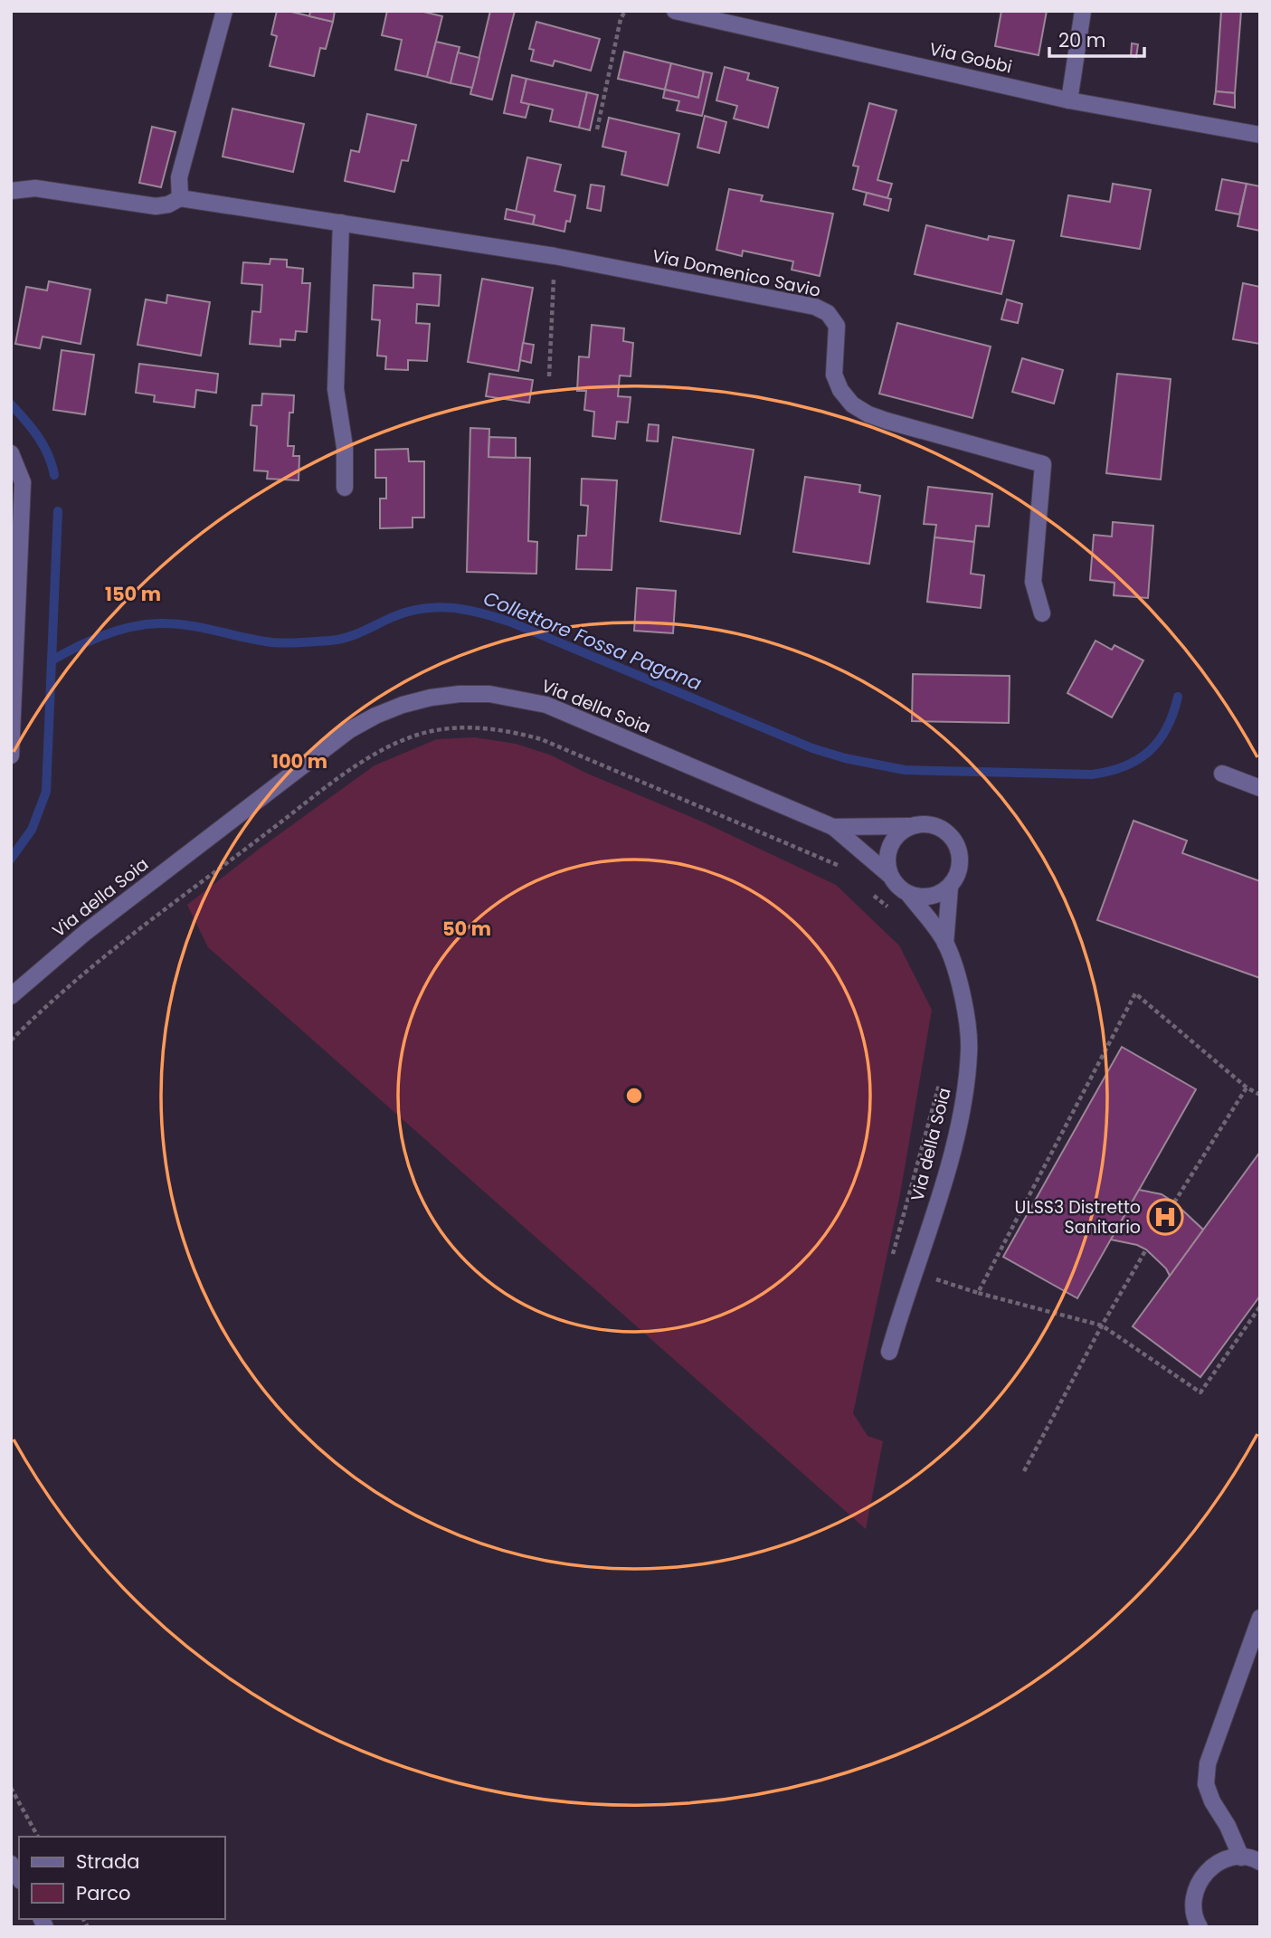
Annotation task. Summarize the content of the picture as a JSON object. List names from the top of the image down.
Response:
{
  "streets": {
    "street": ["Via Gobbi", "Via Domenico Savio", "Via della Soia"]
  },
  "water": ["Collettore Fossa Pagana"],
  "places": {
    "hospital": ["ULSS3 Distretto Sanitario"]
  },
  "legend": ["Strada", "Parco"],
  "scale_bar": "20 m",
  "rings": ["150 m", "100 m", "50 m"]
}
